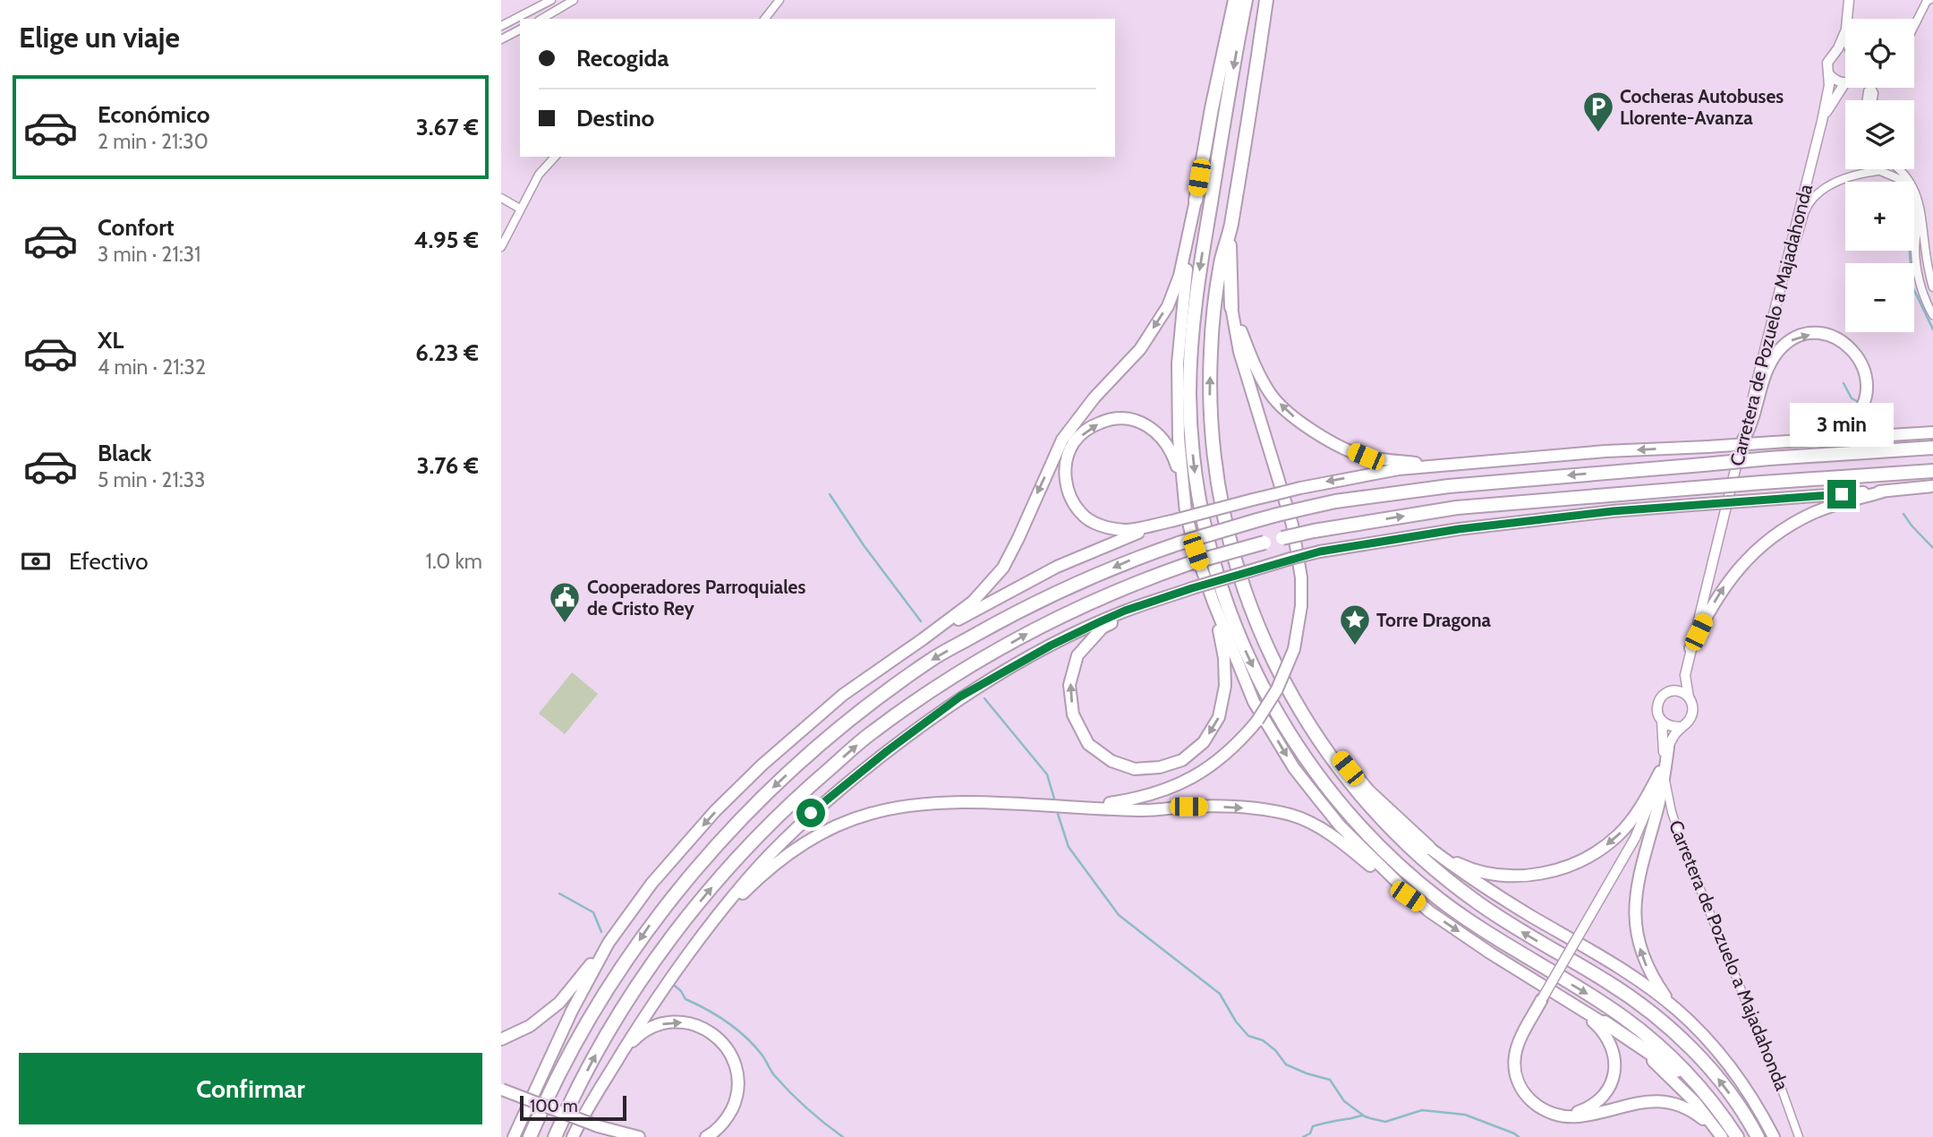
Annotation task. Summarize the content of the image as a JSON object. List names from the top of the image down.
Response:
{
  "streets": {
    "street": ["Carretera de Pozuelo a Majadahonda"]
  },
  "places": {
    "parking": ["Cocheras Autobuses Llorente-Avanza"],
    "public building": ["Cooperadores Parroquiales de Cristo Rey"],
    "place": ["Torre Dragona"]
  },
  "scale_bar": "100 m",
  "page": {
    "heading": "Elige un viaje",
    "map_buttons": ["+", "−"],
    "banner": ["Recogida", "Destino"],
    "list": [
      {
        "name": "Económico",
        "note": "2 min · 21:30",
        "value": "3.67 €"
      },
      {
        "name": "Confort",
        "note": "3 min · 21:31",
        "value": "4.95 €"
      },
      {
        "name": "XL",
        "note": "4 min · 21:32",
        "value": "6.23 €"
      },
      {
        "name": "Black",
        "note": "5 min · 21:33",
        "value": "3.76 €"
      }
    ],
    "bubble": "3 min",
    "pay": ["Efectivo", "1.0 km"],
    "buttons": "Confirmar",
    "scale": "100 m"
  }
}
